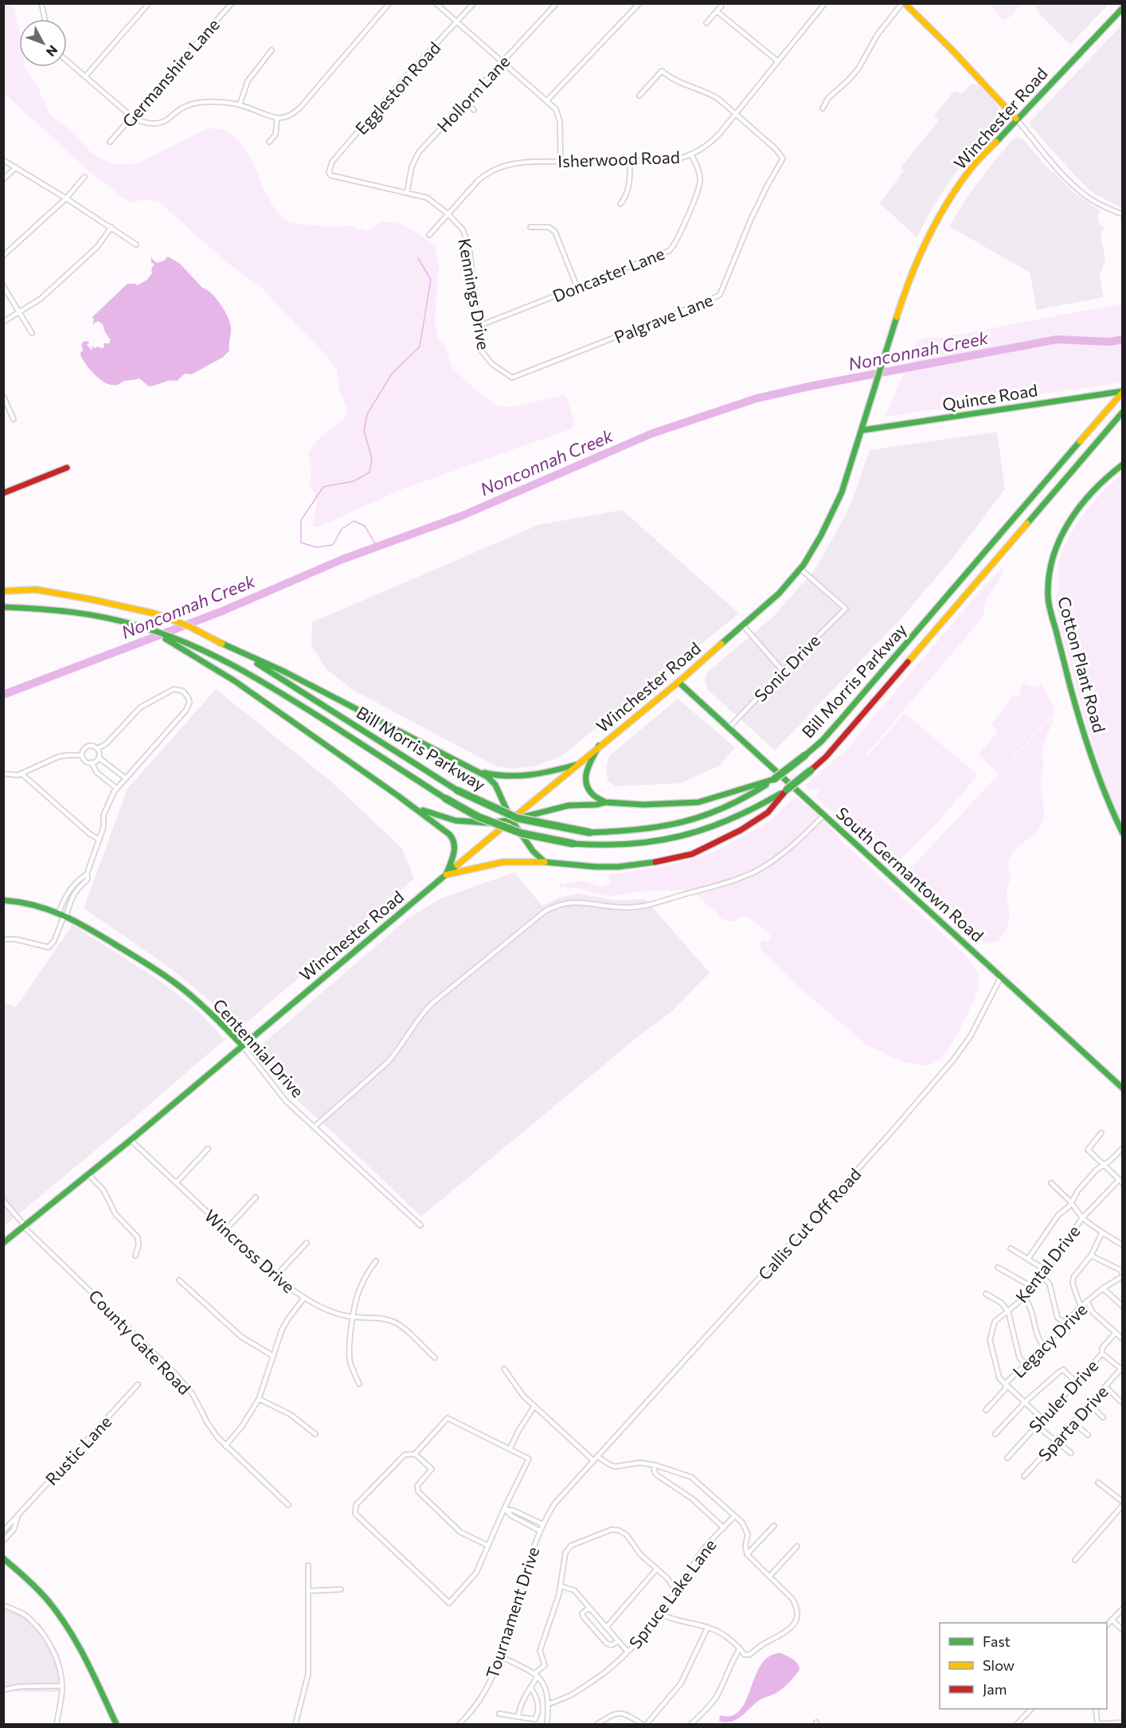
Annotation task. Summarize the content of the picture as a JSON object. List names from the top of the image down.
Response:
{
  "streets": {
    "main road": [
      "Winchester Road",
      "Quince Road",
      "Cotton Plant Road",
      "Bill Morris Parkway",
      "South Germantown Road",
      "Centennial Drive"
    ],
    "street": [
      "Germanshire Lane",
      "Eggleston Road",
      "Hollorn Lane",
      "Isherwood Road",
      "Doncaster Lane",
      "Kennings Drive",
      "Palgrave Lane",
      "Sonic Drive",
      "Callis Cut Off Road",
      "Wincross Drive",
      "Kental Drive",
      "Legacy Drive",
      "County Gate Road",
      "Shuler Drive",
      "Sparta Drive",
      "Rustic Lane",
      "Spruce Lake Lane",
      "Tournament Drive"
    ]
  },
  "crossings": [
    ["Eggleston Road", "Kennings Drive"],
    ["Hollorn Lane", "Kennings Drive"],
    ["Winchester Road", "Quince Road"],
    ["Winchester Road", "Sonic Drive"],
    ["Winchester Road", "South Germantown Road"],
    ["Winchester Road", "Centennial Drive"],
    ["Winchester Road", "Wincross Drive"],
    ["Winchester Road", "County Gate Road"],
    ["Isherwood Road", "Doncaster Lane"],
    ["Isherwood Road", "Kennings Drive"],
    ["Isherwood Road", "Palgrave Lane"],
    ["Doncaster Lane", "Kennings Drive"],
    ["Kennings Drive", "Palgrave Lane"],
    ["Quince Road", "Bill Morris Parkway"],
    ["Sonic Drive", "South Germantown Road"],
    ["South Germantown Road", "Callis Cut Off Road"],
    ["Callis Cut Off Road", "Tournament Drive"],
    ["Kental Drive", "Legacy Drive"],
    ["Kental Drive", "Shuler Drive"]
  ],
  "water": ["Nonconnah Creek"],
  "legend": ["Fast", "Slow", "Jam"],
  "north": "bottom right"
}
